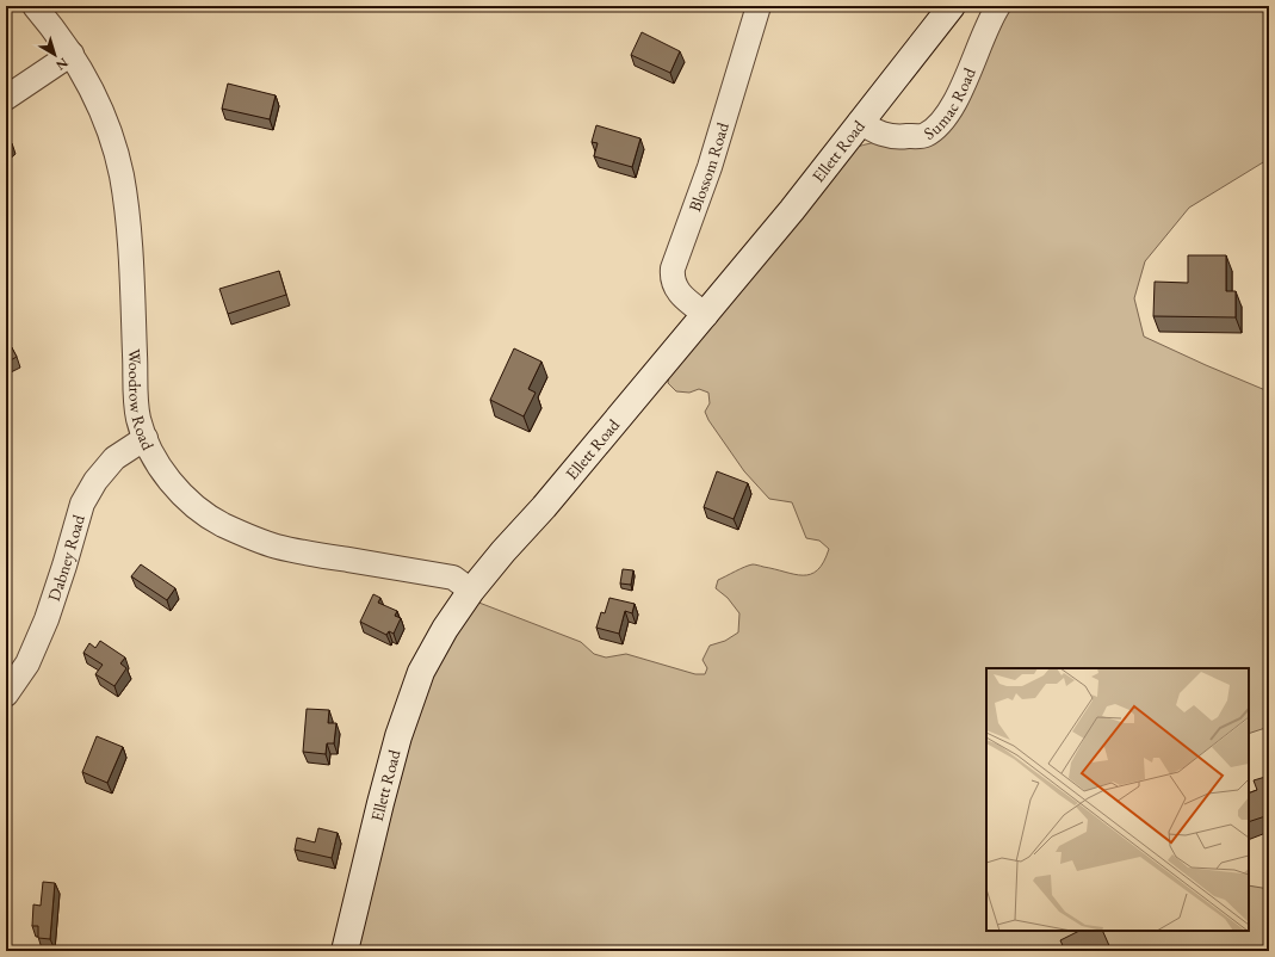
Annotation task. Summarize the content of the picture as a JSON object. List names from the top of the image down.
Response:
{
  "streets": {
    "street": [
      "Sumac Road",
      "Ellett Road",
      "Blossom Road",
      "Woodrow Road",
      "Dabney Road"
    ]
  },
  "crossings": [
    ["Sumac Road", "Ellett Road"],
    ["Ellett Road", "Blossom Road"],
    ["Ellett Road", "Woodrow Road"],
    ["Woodrow Road", "Dabney Road"]
  ],
  "north": "bottom right"
}
